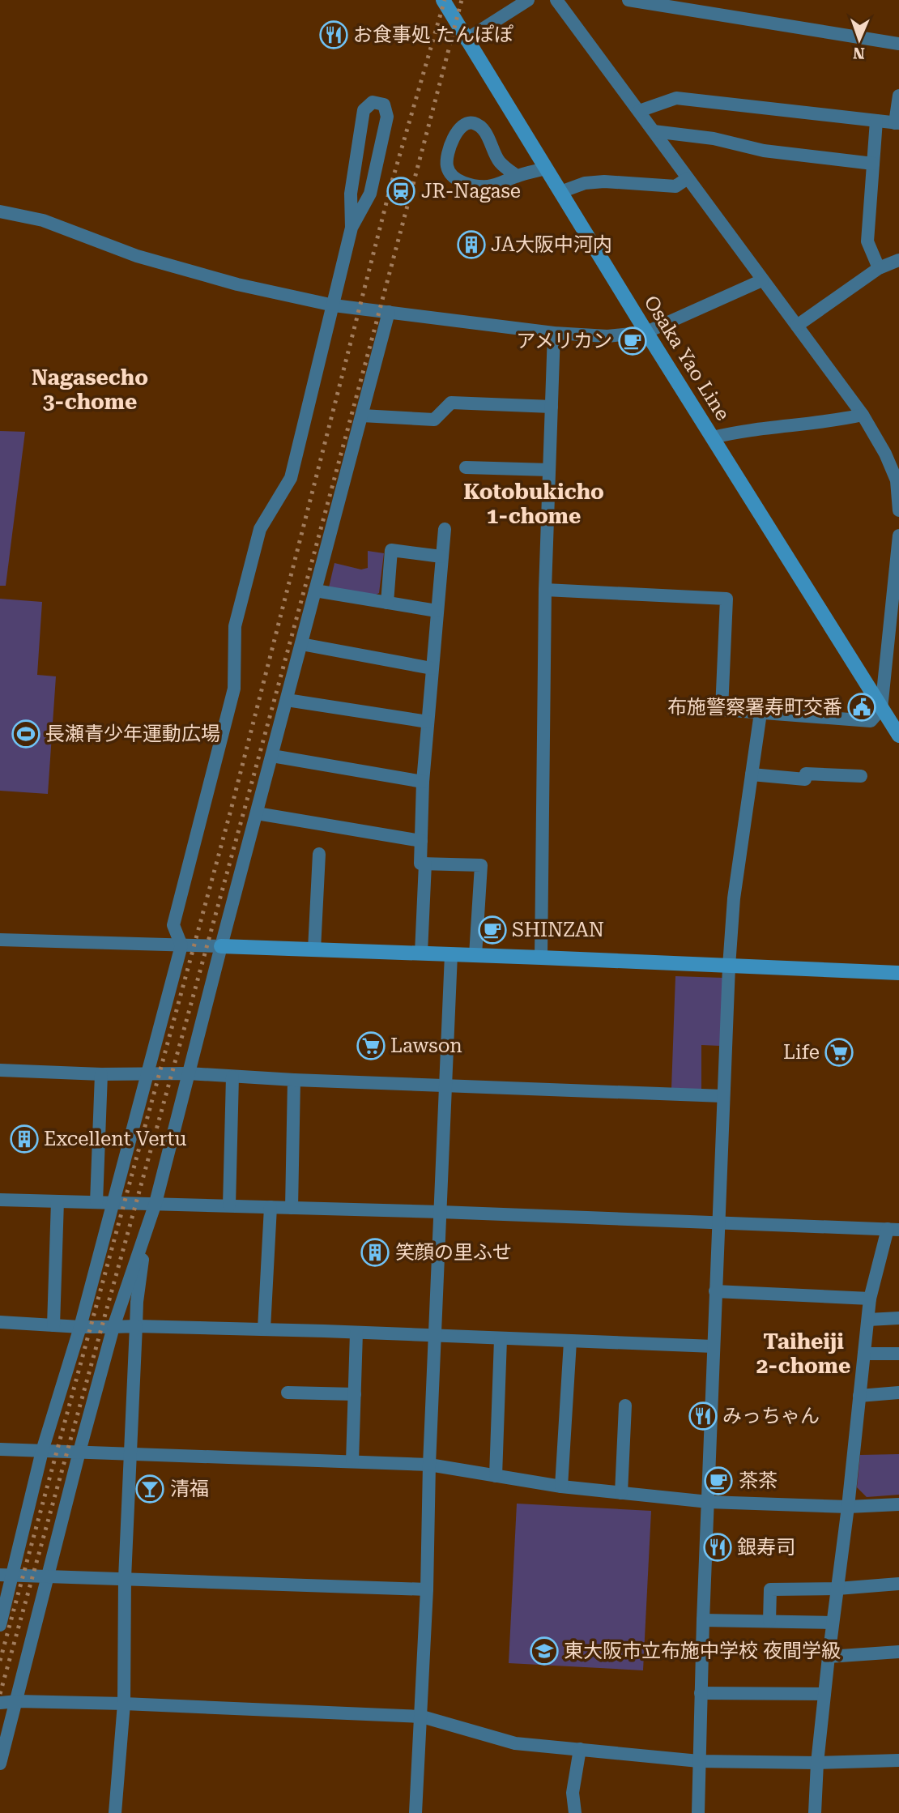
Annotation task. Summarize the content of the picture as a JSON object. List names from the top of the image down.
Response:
{
  "streets": {
    "main road": ["Osaka Yao Line"]
  },
  "districts": ["Nagasecho 3-chome", "Kotobukicho 1-chome", "Taiheiji 2-chome"],
  "places": {
    "restaurant": ["お食事処 たんぽぽ", "みっちゃん", "銀寿司"],
    "station": ["JR-Nagase"],
    "building": ["JA大阪中河内", "Excellent Vertu", "笑顔の里ふせ"],
    "cafe": ["アメリカン", "SHINZAN", "茶茶"],
    "public building": ["布施警察署寿町交番"],
    "sports": ["長瀬青少年運動広場"],
    "supermarket": ["Lawson", "Life"],
    "bar": ["清福"],
    "school or university": ["東大阪市立布施中学校 夜間学級"]
  },
  "north": "bottom"
}
